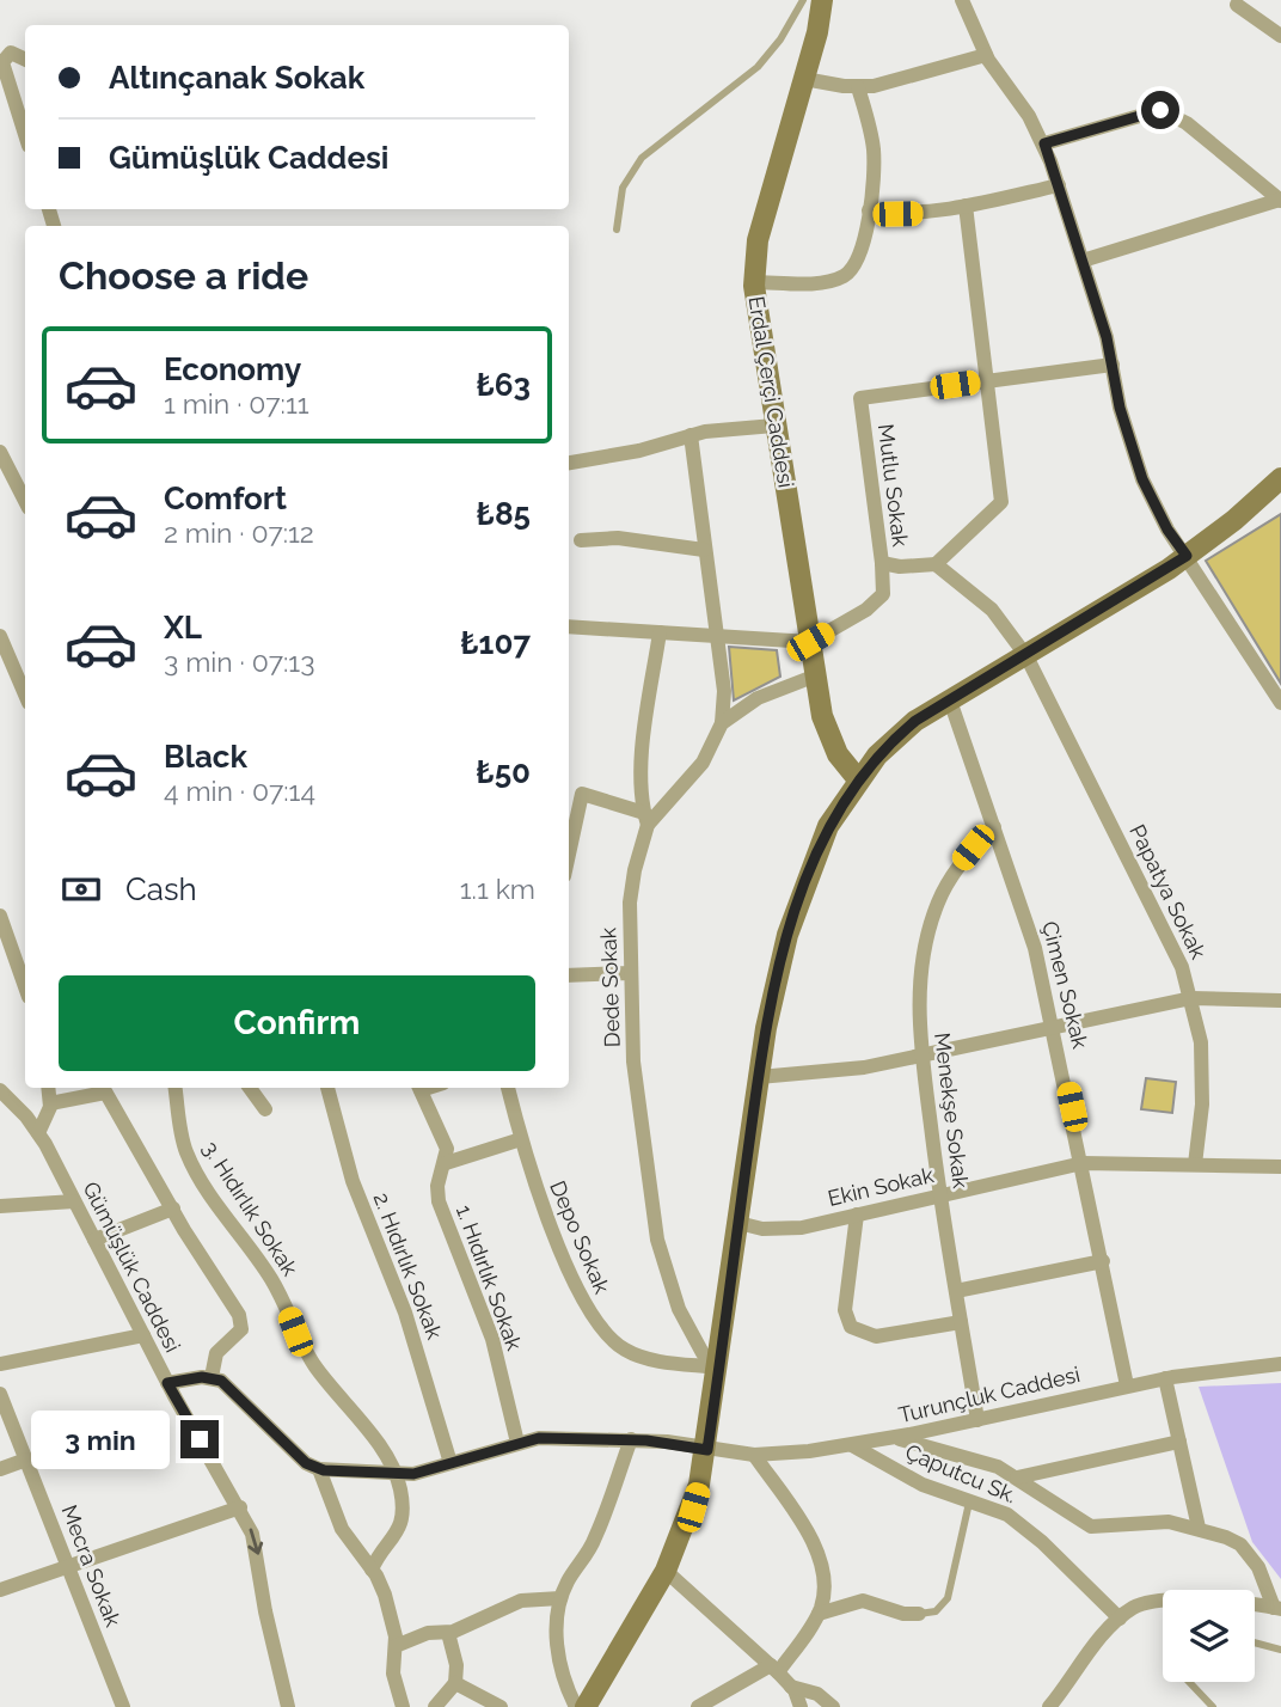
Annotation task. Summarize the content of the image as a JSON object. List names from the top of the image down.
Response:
{
  "streets": {
    "street": [
      "Erdal Çerçi Caddesi",
      "Mutlu Sokak",
      "Papatya Sokak",
      "Çimen Sokak",
      "Dede Sokak",
      "Menekşe Sokak",
      "Ekin Sokak",
      "3. Hıdırlık Sokak",
      "Depo Sokak",
      "2. Hıdırlık Sokak",
      "Gümüşlük Caddesi",
      "1. Hıdırlık Sokak",
      "Turunçluk Caddesi",
      "Çaputcu Sk.",
      "Mecra Sokak"
    ]
  },
  "crossings": [
    ["Erdal Çerçi Caddesi", "Mutlu Sokak"],
    ["Erdal Çerçi Caddesi", "Dede Sokak"],
    ["Papatya Sokak", "Ekin Sokak"],
    ["Çimen Sokak", "Menekşe Sokak"],
    ["Çimen Sokak", "Ekin Sokak"],
    ["Çimen Sokak", "Turunçluk Caddesi"],
    ["Dede Sokak", "Depo Sokak"],
    ["Menekşe Sokak", "Ekin Sokak"],
    ["Menekşe Sokak", "Turunçluk Caddesi"],
    ["3. Hıdırlık Sokak", "Turunçluk Caddesi"],
    ["2. Hıdırlık Sokak", "Turunçluk Caddesi"],
    ["1. Hıdırlık Sokak", "Turunçluk Caddesi"],
    ["Turunçluk Caddesi", "Çaputcu Sk."]
  ],
  "page": {
    "banner": ["Altınçanak Sokak", "Gümüşlük Caddesi"],
    "heading": "Choose a ride",
    "list": [
      {
        "name": "Economy",
        "note": "1 min · 07:11",
        "value": "₺63"
      },
      {
        "name": "Comfort",
        "note": "2 min · 07:12",
        "value": "₺85"
      },
      {
        "name": "XL",
        "note": "3 min · 07:13",
        "value": "₺107"
      },
      {
        "name": "Black",
        "note": "4 min · 07:14",
        "value": "₺50"
      }
    ],
    "pay": ["Cash", "1.1 km"],
    "buttons": "Confirm",
    "bubble": "3 min"
  }
}
